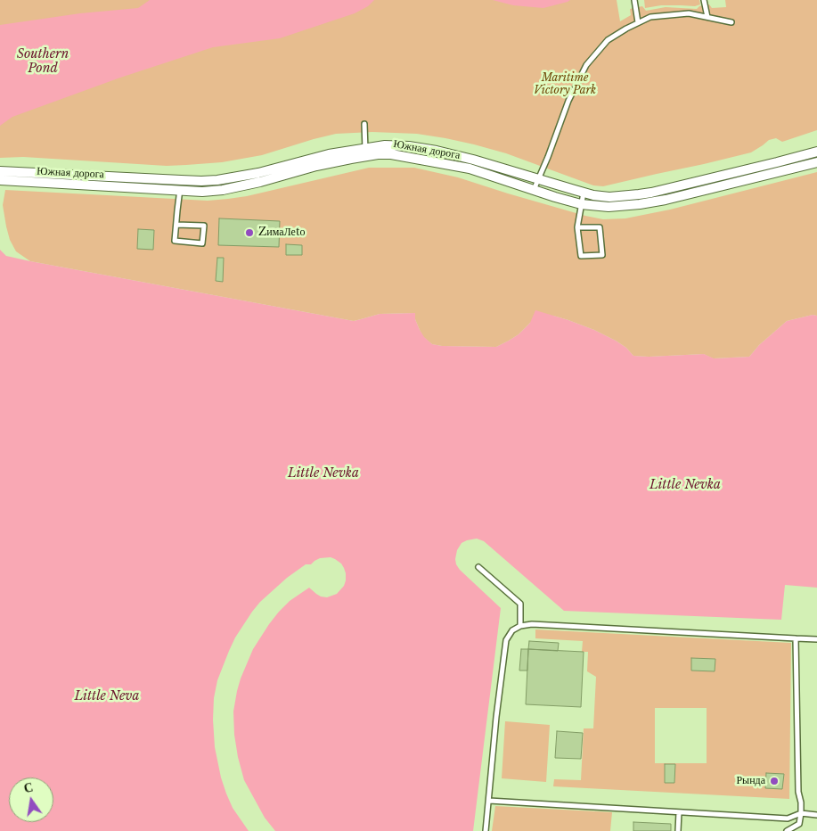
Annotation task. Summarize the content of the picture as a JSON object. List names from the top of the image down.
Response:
{
  "streets": {
    "street": ["Южная дорога"]
  },
  "water": ["Southern Pond", "Little Nevka", "Little Neva"],
  "parks": ["Maritime Victory Park"],
  "places": ["ZимаЛеtо", "Рында"],
  "north": "top"
}
